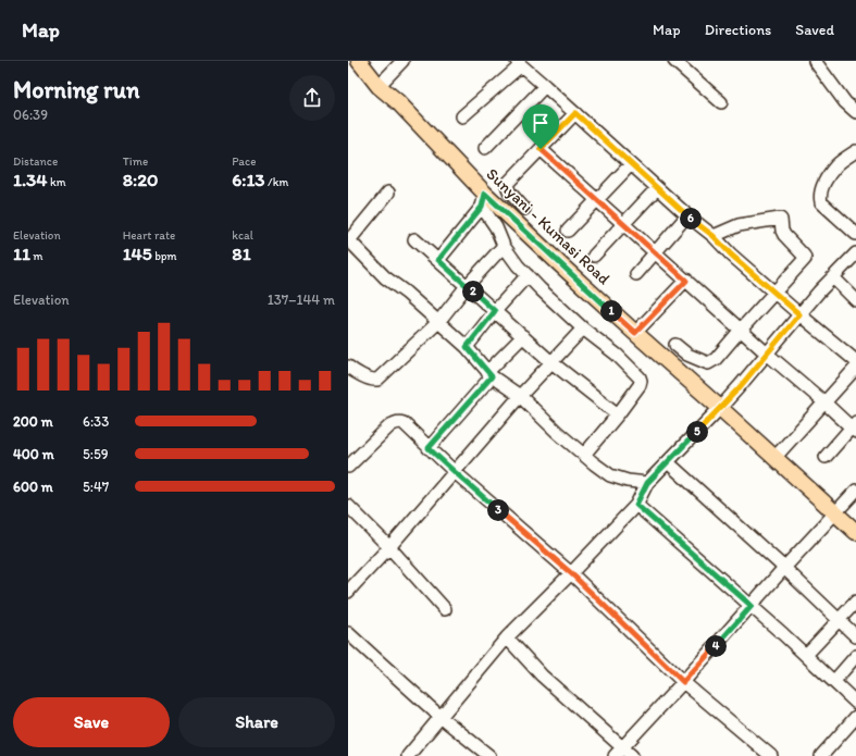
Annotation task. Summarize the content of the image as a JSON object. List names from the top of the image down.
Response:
{
  "streets": {
    "main road": ["Sunyani - Kumasi Road"]
  },
  "page": {
    "header": "Map",
    "nav": ["Map", "Directions", "Saved"],
    "heading": ["Morning run", "06:39"],
    "stats": [
      ["Distance", "1.34 km"],
      ["Time", "8:20"],
      ["Pace", "6:13 /km"],
      ["Elevation", "11 m"],
      ["Heart rate", "145 bpm"],
      ["kcal", "81"]
    ],
    "pins": [
      "6",
      "2",
      "1",
      "5",
      "3",
      "4"
    ],
    "chart": ["Elevation", "137–144 m"],
    "list": [
      {
        "name": "200 m",
        "note": "6:33"
      },
      {
        "name": "400 m",
        "note": "5:59"
      },
      {
        "name": "600 m",
        "note": "5:47"
      }
    ],
    "buttons": ["Save", "Share"]
  }
}
